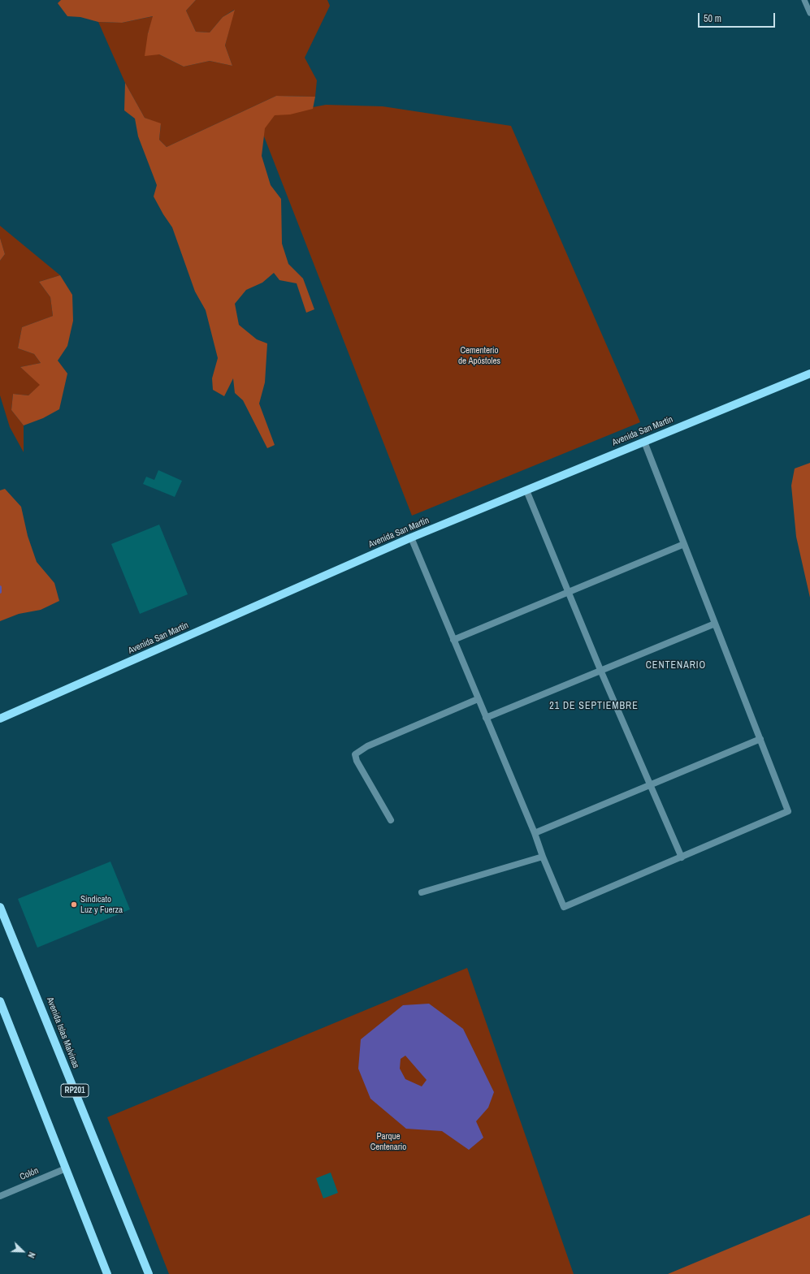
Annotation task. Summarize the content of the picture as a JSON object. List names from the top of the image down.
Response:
{
  "streets": {
    "main road": ["Avenida San Martín", "Avenida Islas Malvinas", "RP201"],
    "street": ["Colón"]
  },
  "districts": ["CENTENARIO", "21 DE SEPTIEMBRE"],
  "parks": ["Cementerio de Apóstoles", "Parque Centenario"],
  "places": ["Sindicato Luz y Fuerza"],
  "scale_bar": "50 m",
  "north": "bottom right"
}
